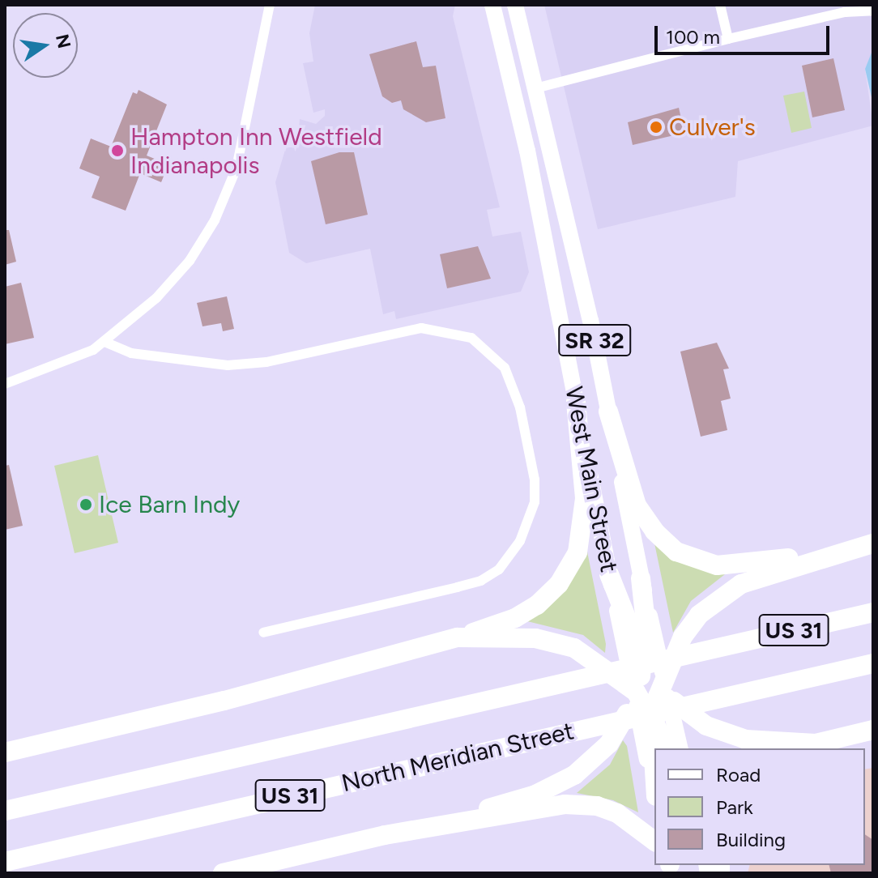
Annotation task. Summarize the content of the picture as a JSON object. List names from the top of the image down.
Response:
{
  "streets": {
    "highway": ["US 31", "North Meridian Street"],
    "main road": ["SR 32", "West Main Street"]
  },
  "places": ["Culver's", "Hampton Inn Westfield Indianapolis", "Ice Barn Indy"],
  "legend": ["Road", "Park", "Building"],
  "scale_bar": "100 m",
  "north": "right"
}
